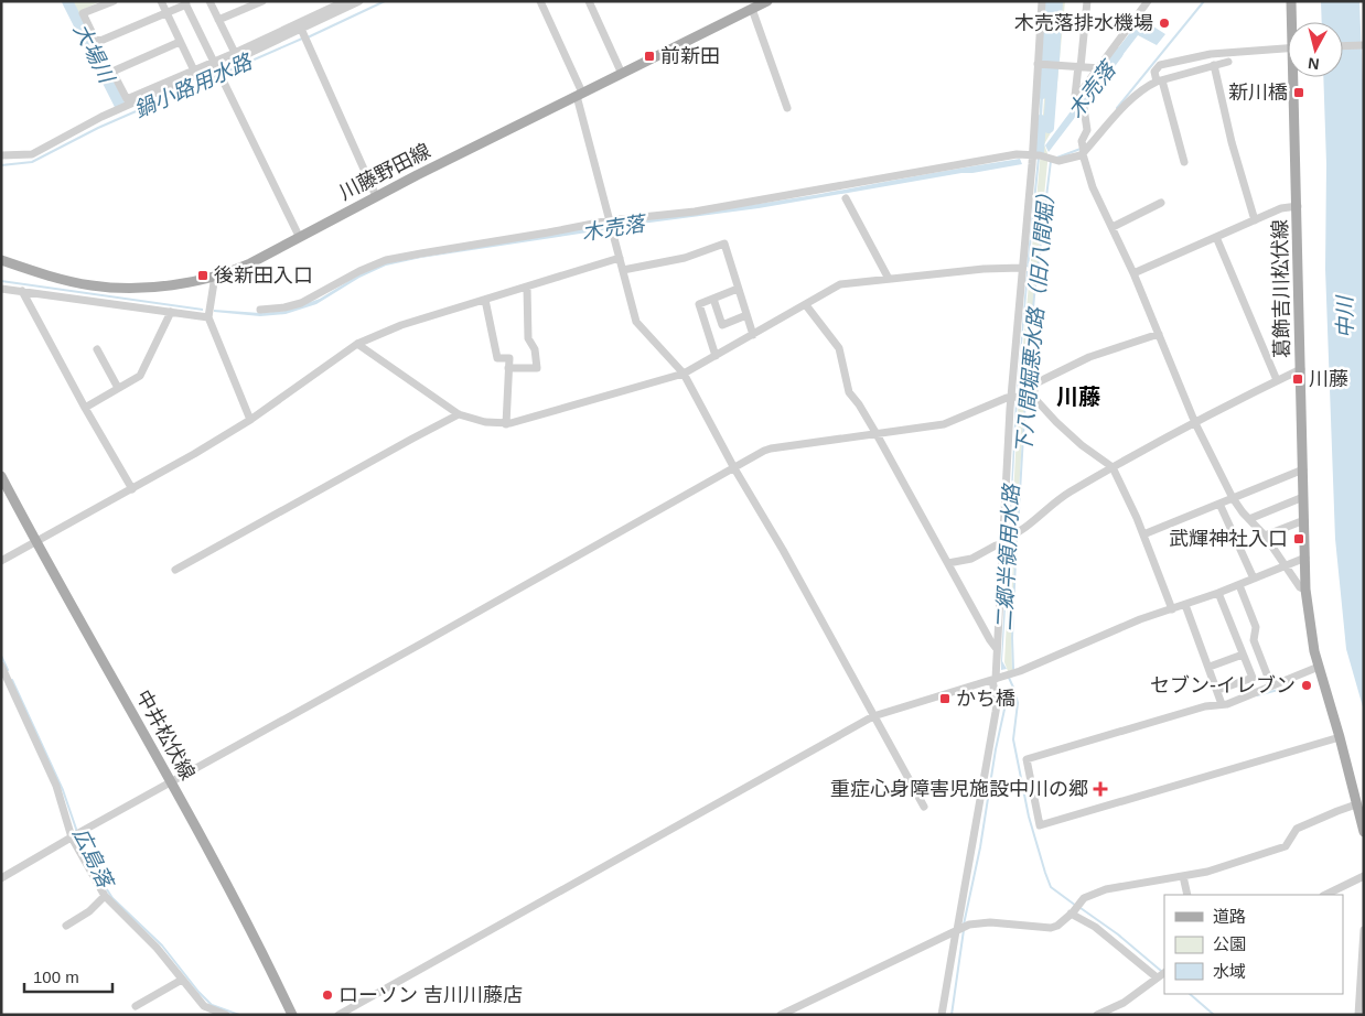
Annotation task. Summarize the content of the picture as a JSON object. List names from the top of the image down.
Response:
{
  "streets": {
    "main road": ["川藤野田線", "葛飾吉川松伏線", "中井松伏線"]
  },
  "districts": ["川藤"],
  "water": [
    "大場川",
    "鍋小路用水路",
    "木売落",
    "中川",
    "下八間堀悪水路（旧八間堀）",
    "二郷半領用水路",
    "広島落"
  ],
  "places": {
    "other": ["木売落排水機場", "セブン-イレブン", "ローソン 吉川川藤店"],
    "transit": [
      "前新田",
      "新川橋",
      "後新田入口",
      "川藤",
      "武輝神社入口",
      "かち橋"
    ],
    "health": ["重症心身障害児施設中川の郷"]
  },
  "legend": ["道路", "公園", "水域"],
  "scale_bar": "100 m",
  "north": "bottom"
}
